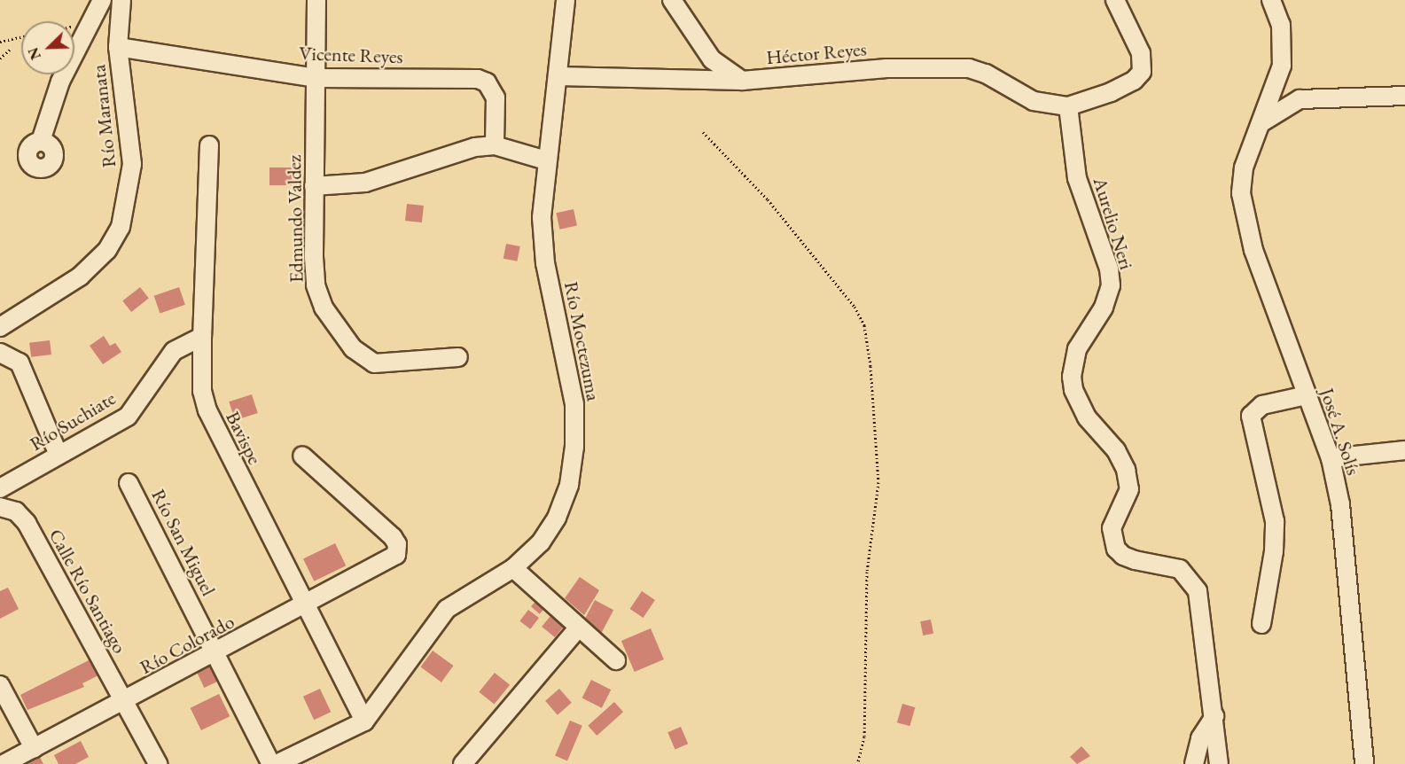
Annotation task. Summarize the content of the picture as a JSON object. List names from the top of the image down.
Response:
{
  "streets": {
    "street": [
      "Héctor Reyes",
      "Vicente Reyes",
      "Río Maranata",
      "Edmundo Valdez",
      "Aurelio Neri",
      "Río Moctezuma",
      "Río Suchiate",
      "José A. Solís",
      "Bavispe",
      "Río San Miguel",
      "Calle Río Santiago",
      "Río Colorado"
    ]
  },
  "crossings": [
    ["Héctor Reyes", "Aurelio Neri"],
    ["Héctor Reyes", "Río Moctezuma"],
    ["Vicente Reyes", "Río Maranata"],
    ["Vicente Reyes", "Edmundo Valdez"],
    ["Río Moctezuma", "Bavispe"],
    ["Río Suchiate", "Bavispe"],
    ["Bavispe", "Río Colorado"],
    ["Río San Miguel", "Río Colorado"],
    ["Calle Río Santiago", "Río Colorado"]
  ],
  "north": "bottom left"
}
